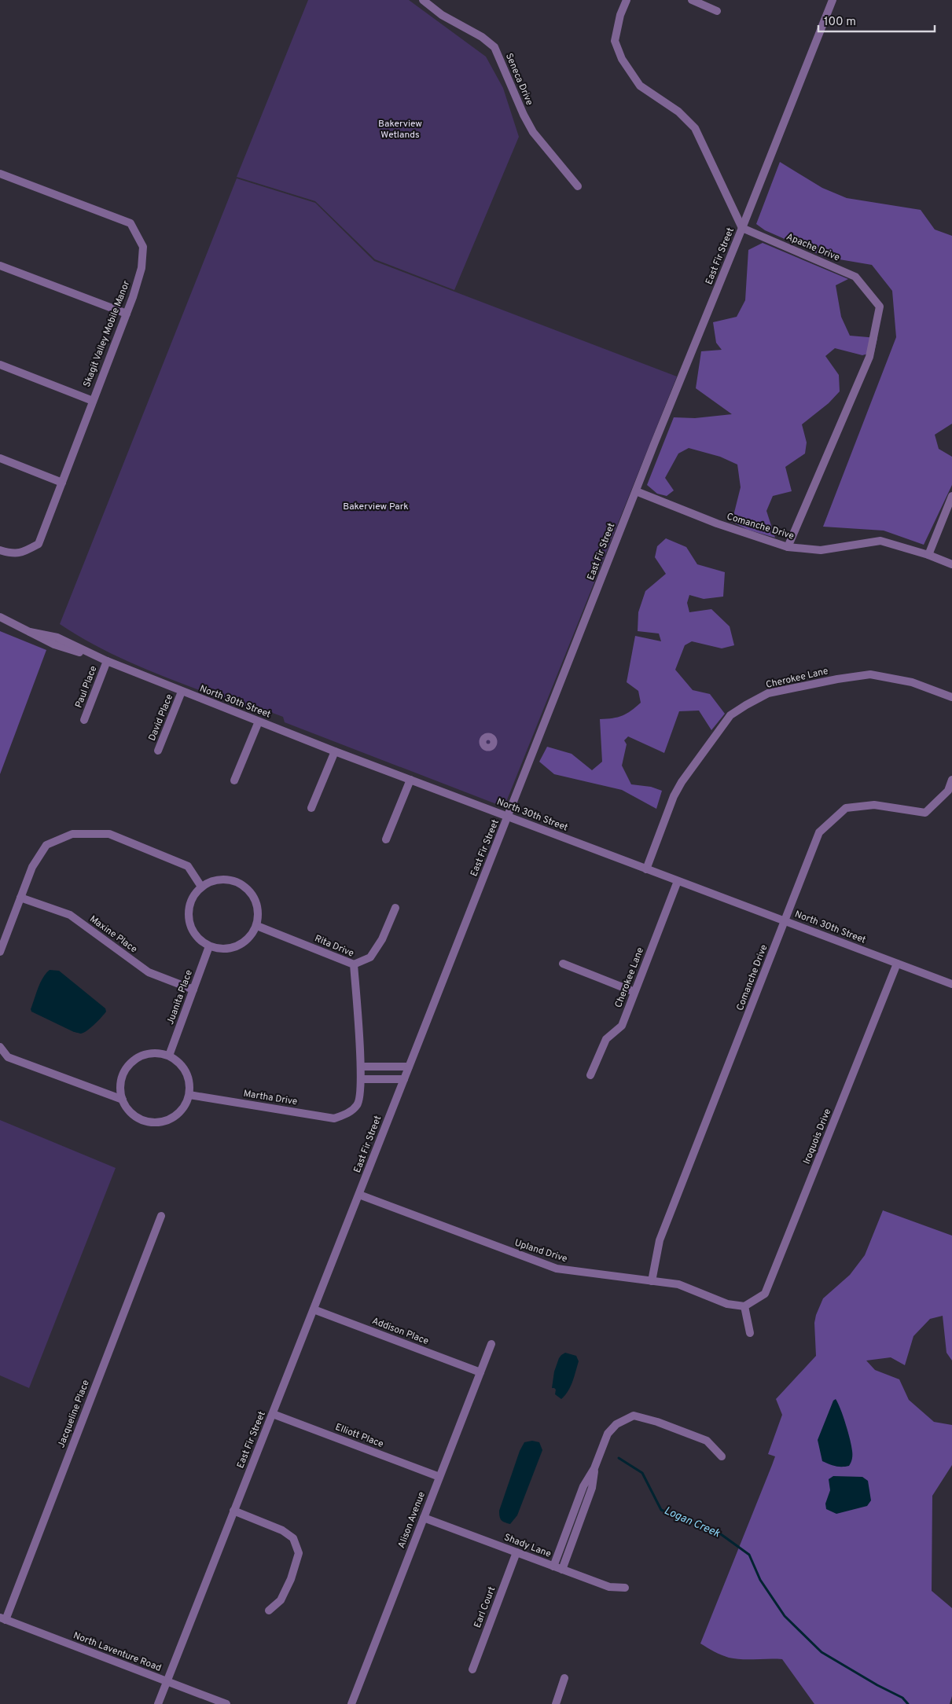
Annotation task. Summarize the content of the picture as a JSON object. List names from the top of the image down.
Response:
{
  "streets": {
    "street": [
      "Seneca Drive",
      "Apache Drive",
      "East Fir Street",
      "Skagit Valley Mobile Manor",
      "Comanche Drive",
      "Cherokee Lane",
      "Paul Place",
      "North 30th Street",
      "David Place",
      "Maxine Place",
      "Rita Drive",
      "Juanita Place",
      "Martha Drive",
      "Iroquois Drive",
      "Upland Drive",
      "Addison Place",
      "Jacqueline Place",
      "Elliott Place",
      "Alison Avenue",
      "Shady Lane",
      "Earl Court",
      "North Laventure Road"
    ]
  },
  "crossings": [
    ["Apache Drive", "East Fir Street"],
    ["Apache Drive", "Comanche Drive"],
    ["East Fir Street", "Comanche Drive"],
    ["East Fir Street", "North 30th Street"],
    ["East Fir Street", "Upland Drive"],
    ["East Fir Street", "Addison Place"],
    ["East Fir Street", "Elliott Place"],
    ["East Fir Street", "North Laventure Road"],
    ["Comanche Drive", "North 30th Street"],
    ["Comanche Drive", "Upland Drive"],
    ["Cherokee Lane", "North 30th Street"],
    ["Paul Place", "North 30th Street"],
    ["North 30th Street", "David Place"],
    ["North 30th Street", "Iroquois Drive"],
    ["Maxine Place", "Juanita Place"],
    ["Rita Drive", "Juanita Place"],
    ["Rita Drive", "Martha Drive"],
    ["Juanita Place", "Martha Drive"],
    ["Iroquois Drive", "Upland Drive"],
    ["Addison Place", "Alison Avenue"],
    ["Jacqueline Place", "North Laventure Road"],
    ["Elliott Place", "Alison Avenue"],
    ["Alison Avenue", "Shady Lane"],
    ["Shady Lane", "Earl Court"]
  ],
  "water": ["Logan Creek"],
  "parks": ["Bakerview Wetlands", "Bakerview Park"],
  "scale_bar": "100 m"
}
